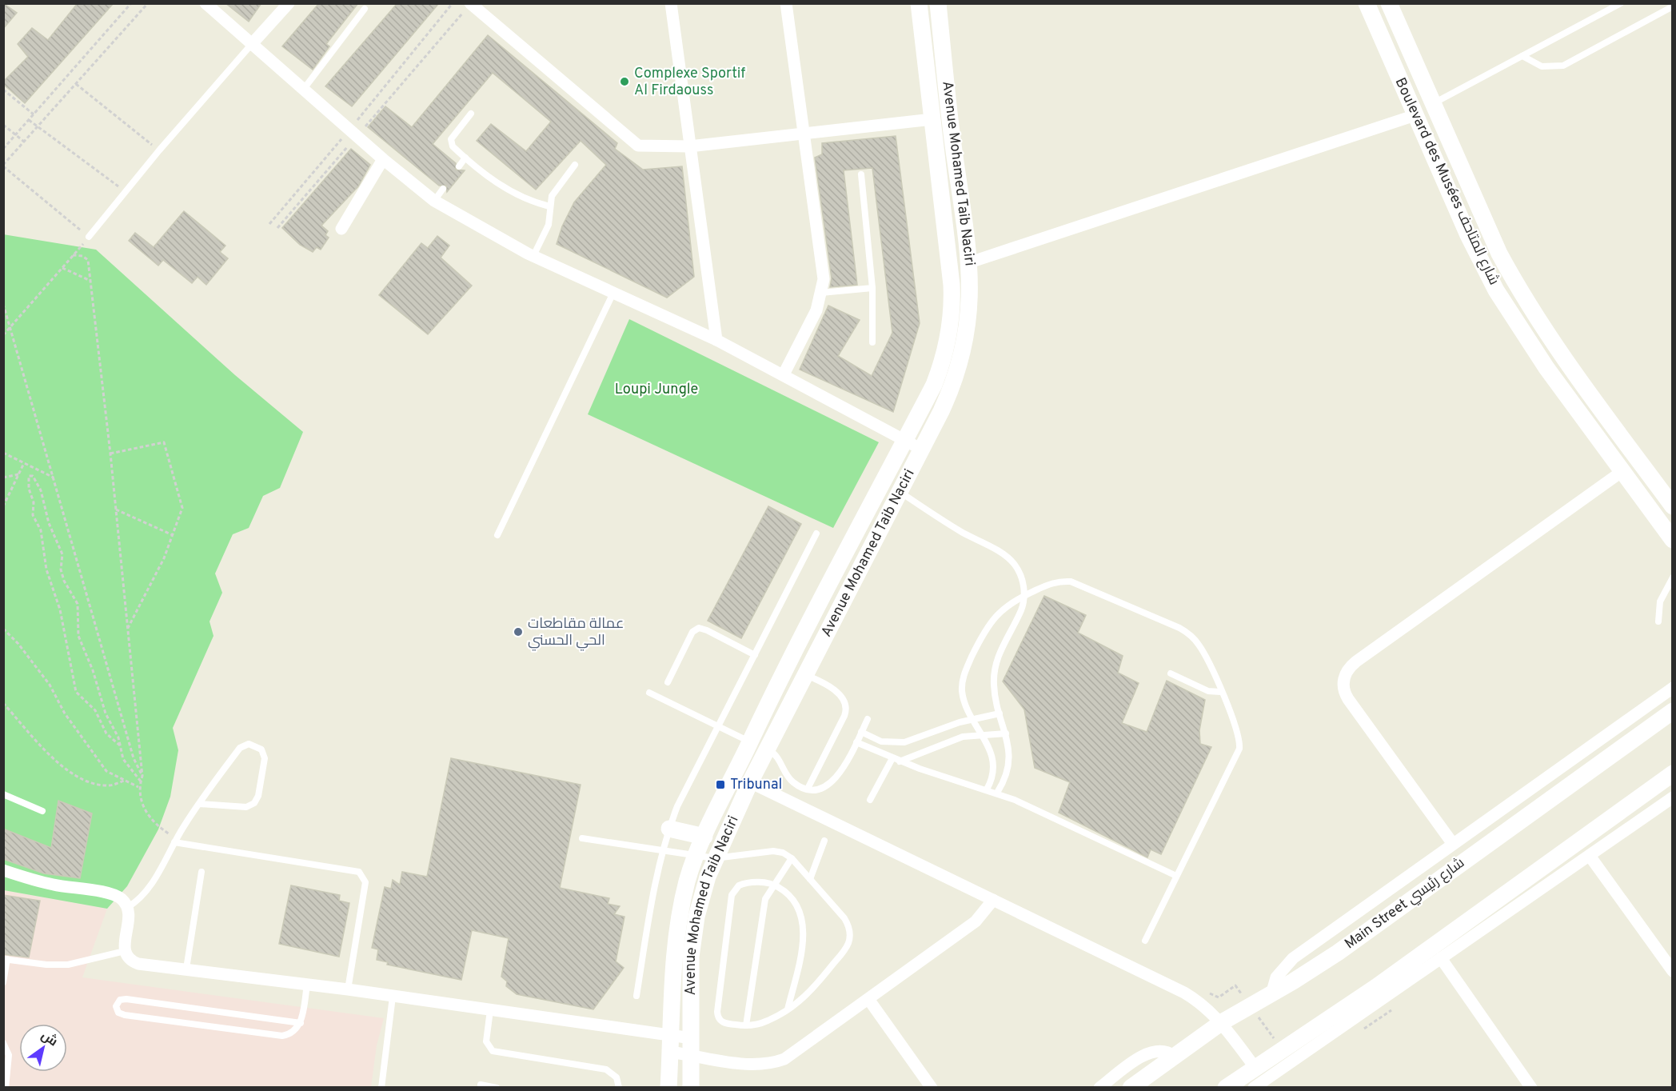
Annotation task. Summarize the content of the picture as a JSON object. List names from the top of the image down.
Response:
{
  "streets": {
    "street": ["Avenue Mohamed Taib Naciri", "Boulevard des Musées شارع المتاحف", "Main Street شارع رئيسي"]
  },
  "parks": ["Loupi Jungle"],
  "places": {
    "other": ["Complexe Sportif Al Firdaouss", "عمالة مقاطعات الحي الحسني"],
    "transit": ["Tribunal"]
  },
  "north": "top right"
}
